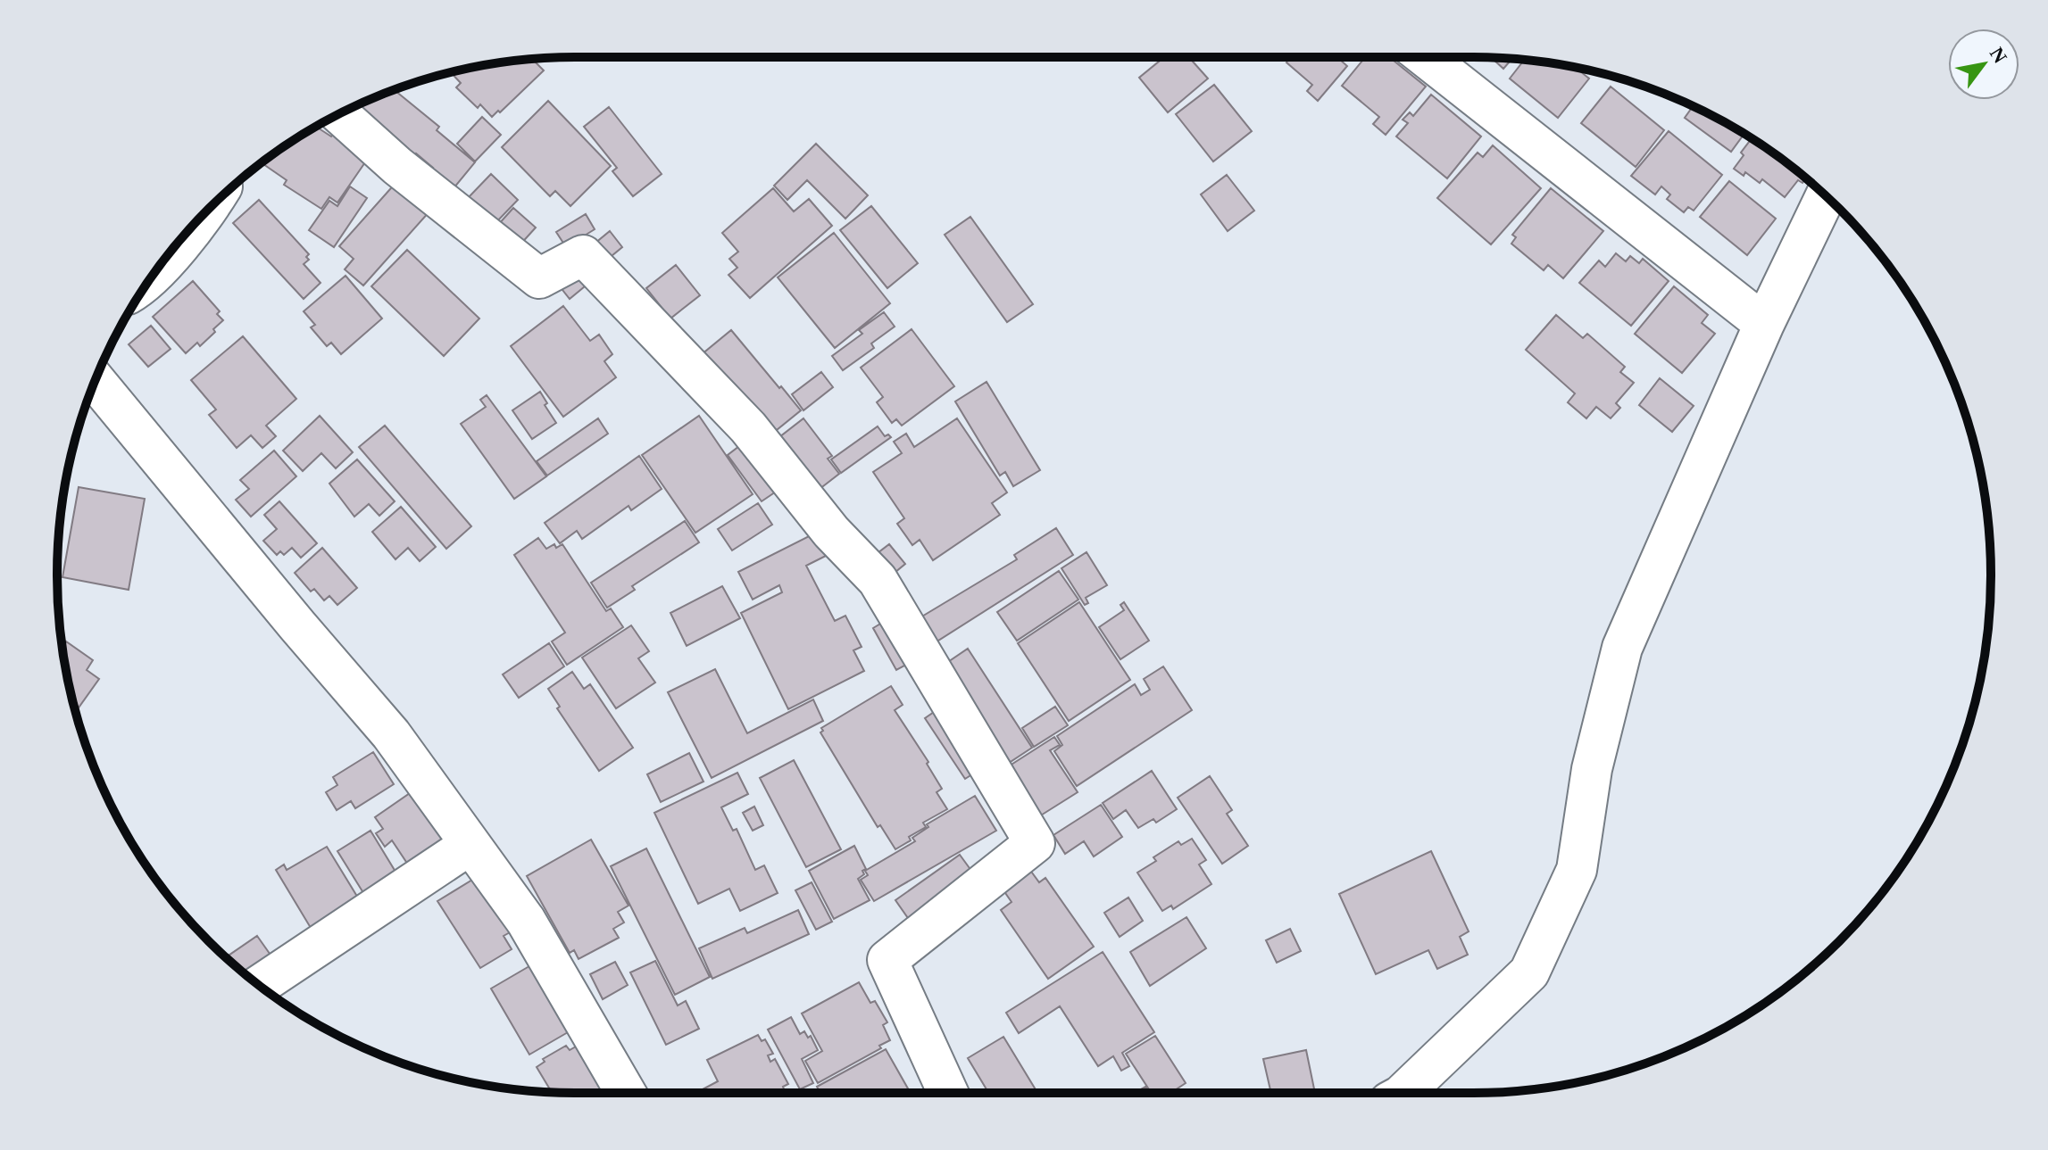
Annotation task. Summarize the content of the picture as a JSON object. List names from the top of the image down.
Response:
{
  "north": "top right"
}
